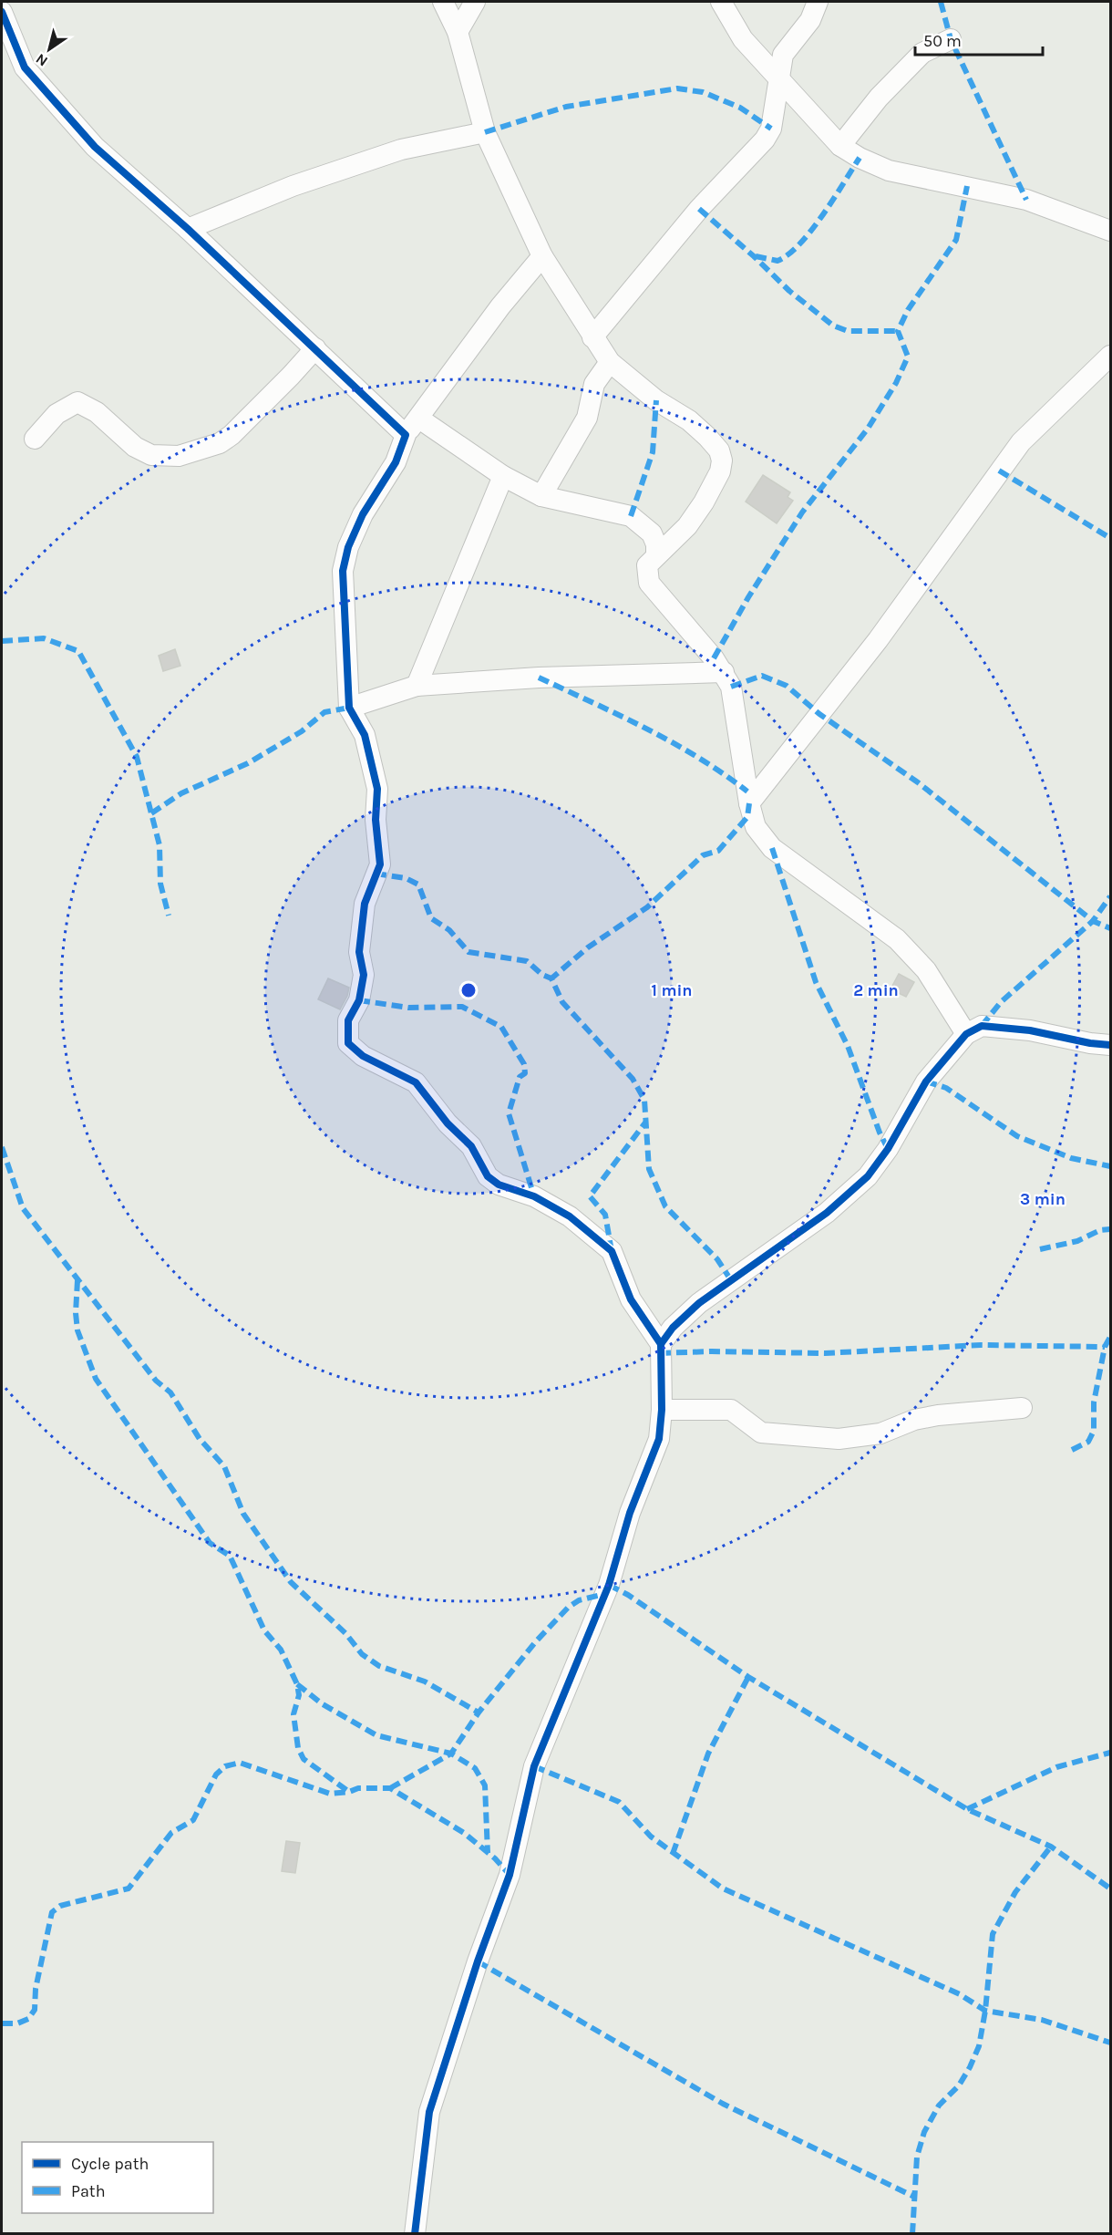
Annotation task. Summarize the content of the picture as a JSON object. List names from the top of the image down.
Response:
{
  "legend": ["Cycle path", "Path"],
  "scale_bar": "50 m",
  "north": "bottom left",
  "rings": ["1 min", "2 min", "3 min"]
}
